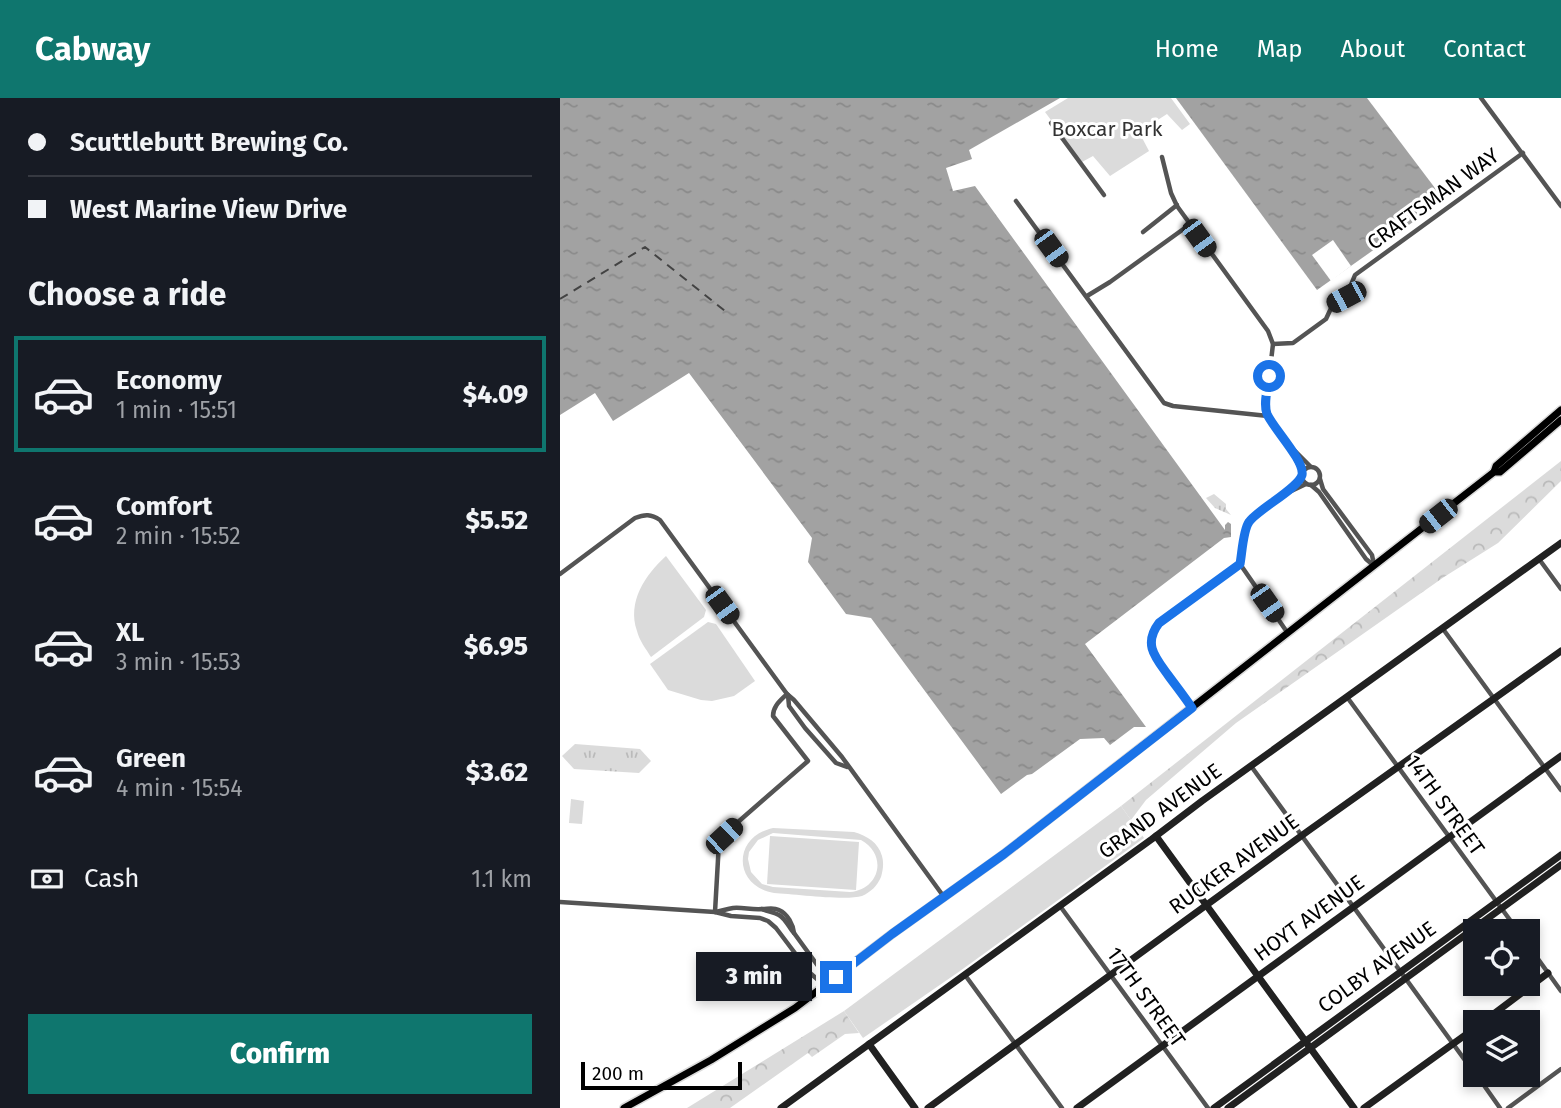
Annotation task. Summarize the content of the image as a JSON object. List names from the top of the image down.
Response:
{
  "streets": {
    "street": [
      "CRAFTSMAN WAY",
      "14TH STREET",
      "GRAND AVENUE",
      "RUCKER AVENUE",
      "HOYT AVENUE",
      "COLBY AVENUE",
      "17TH STREET"
    ]
  },
  "crossings": [
    ["14TH STREET", "GRAND AVENUE"],
    ["14TH STREET", "RUCKER AVENUE"],
    ["14TH STREET", "HOYT AVENUE"],
    ["14TH STREET", "COLBY AVENUE"],
    ["GRAND AVENUE", "17TH STREET"],
    ["RUCKER AVENUE", "17TH STREET"],
    ["HOYT AVENUE", "17TH STREET"]
  ],
  "parks": ["Boxcar Park"],
  "scale_bar": "200 m",
  "page": {
    "header": "Cabway",
    "nav": [
      "Home",
      "Map",
      "About",
      "Contact"
    ],
    "banner": ["Scuttlebutt Brewing Co.", "West Marine View Drive"],
    "heading": "Choose a ride",
    "list": [
      {
        "name": "Economy",
        "note": "1 min · 15:51",
        "value": "$4.09"
      },
      {
        "name": "Comfort",
        "note": "2 min · 15:52",
        "value": "$5.52"
      },
      {
        "name": "XL",
        "note": "3 min · 15:53",
        "value": "$6.95"
      },
      {
        "name": "Green",
        "note": "4 min · 15:54",
        "value": "$3.62"
      }
    ],
    "pay": ["Cash", "1.1 km"],
    "bubble": "3 min",
    "buttons": "Confirm",
    "scale": "200 m"
  }
}
